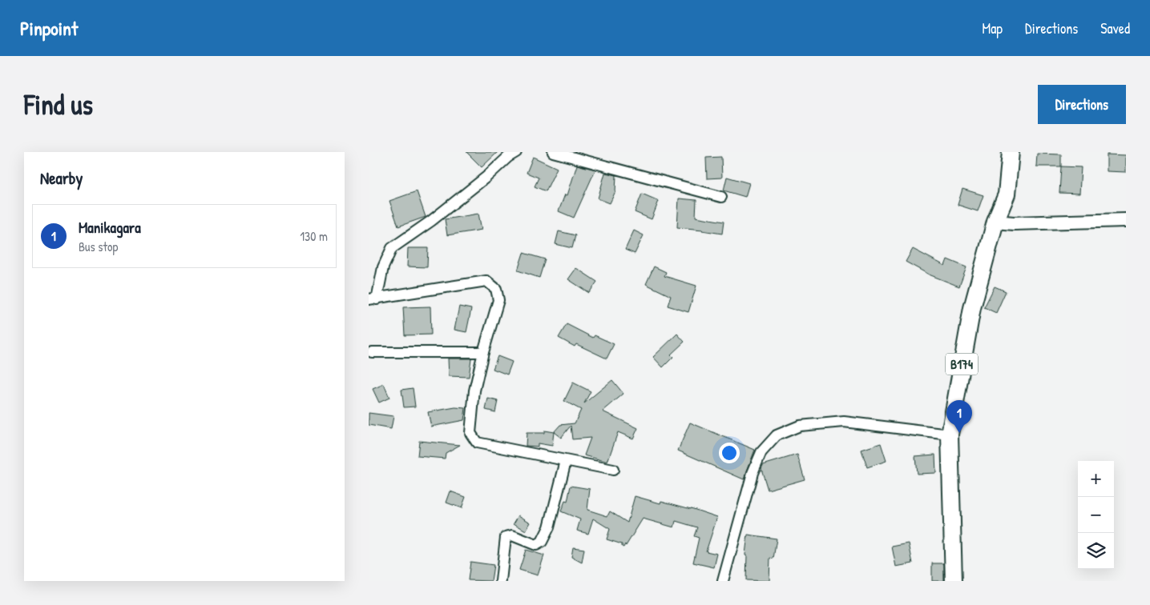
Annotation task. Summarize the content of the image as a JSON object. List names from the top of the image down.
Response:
{
  "streets": {
    "main road": ["B174"]
  },
  "page": {
    "header": "Pinpoint",
    "nav": ["Map", "Directions", "Saved"],
    "buttons": "Directions",
    "title": "Find us",
    "heading": "Nearby",
    "list": [
      {
        "mark": "1",
        "name": "Manikagara",
        "note": "Bus stop",
        "value": "130 m"
      }
    ],
    "pins": "1",
    "map_buttons": ["+", "−"]
  }
}
